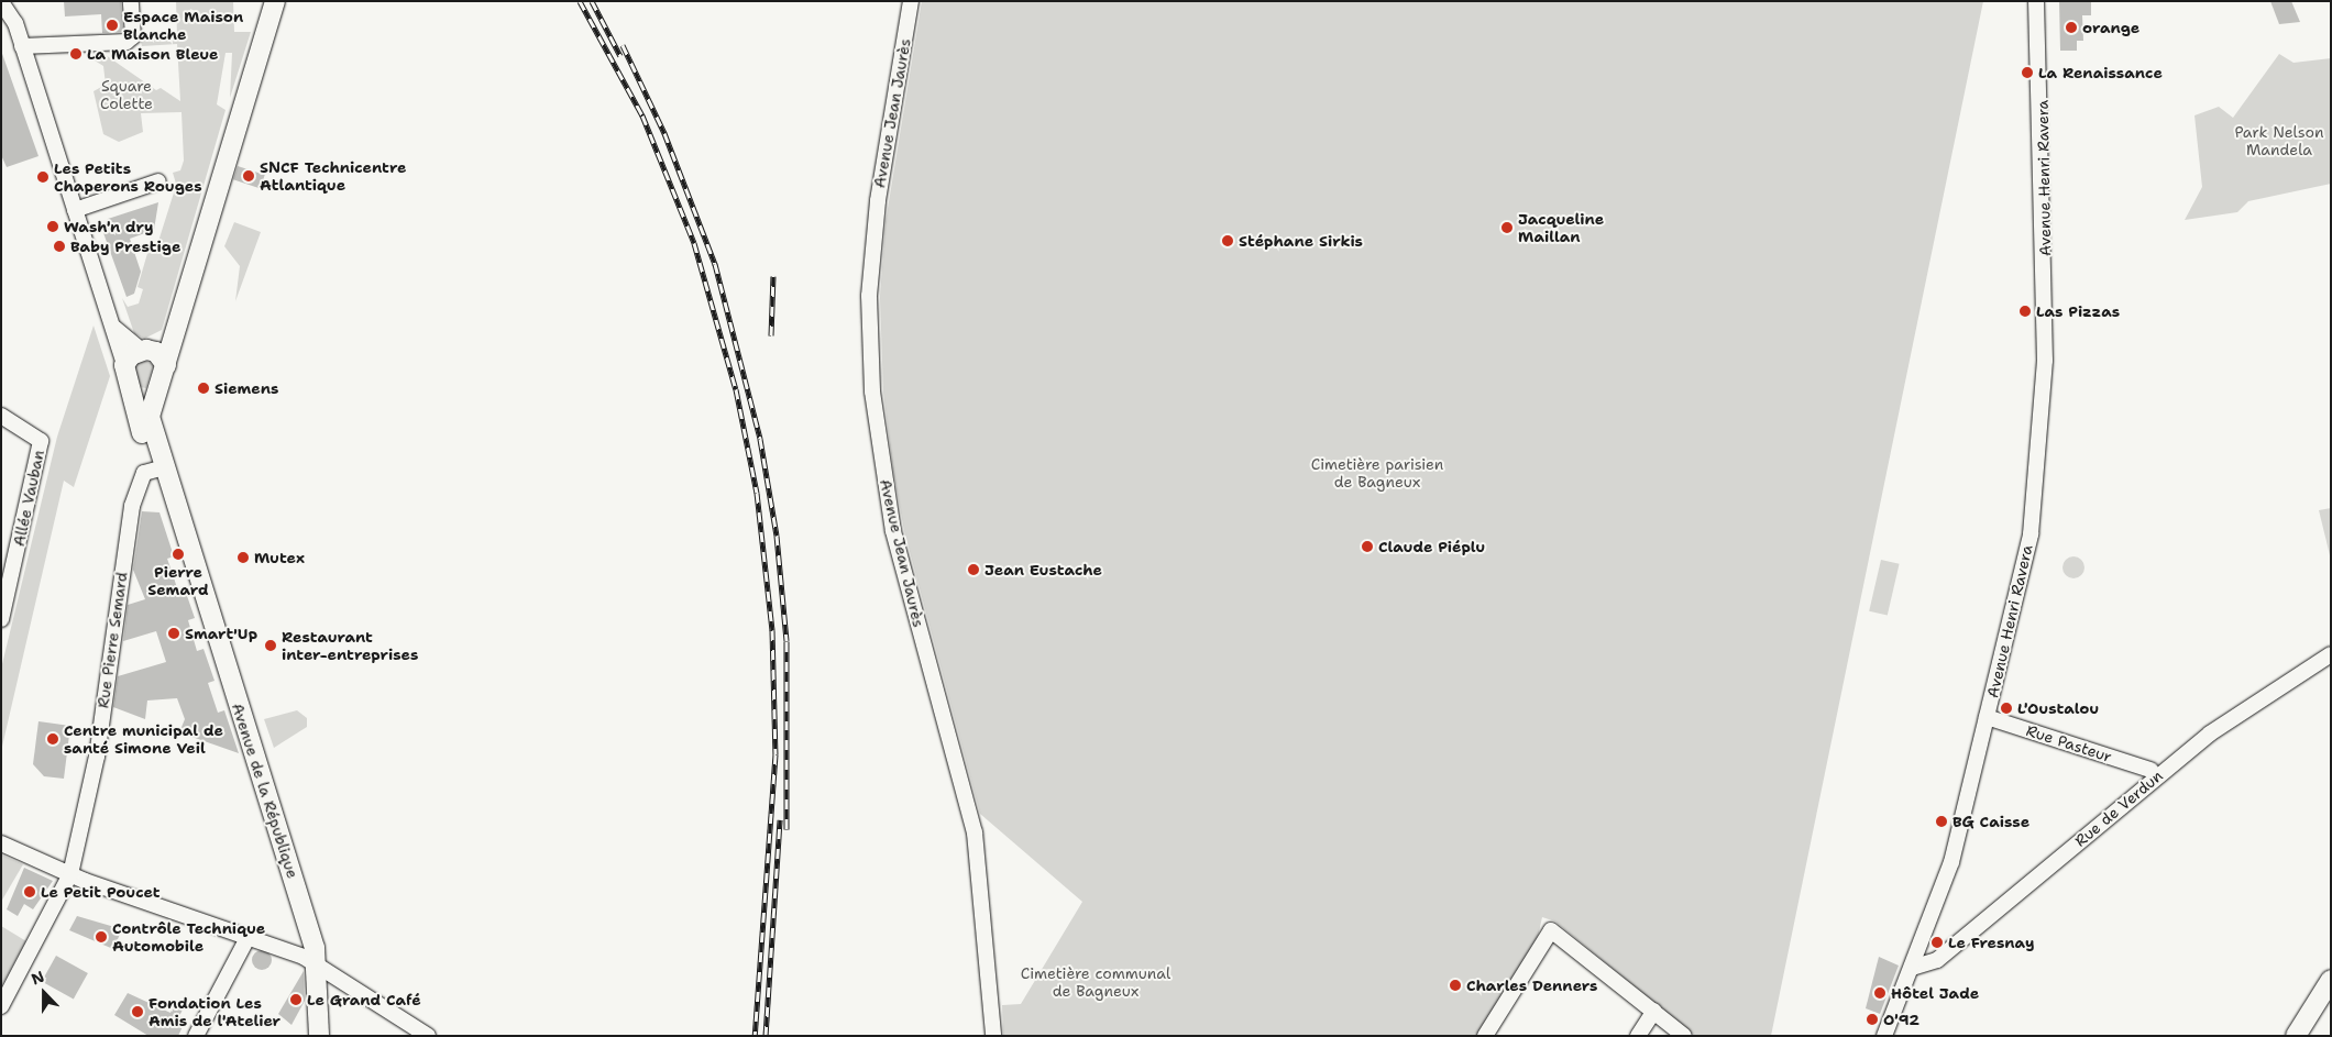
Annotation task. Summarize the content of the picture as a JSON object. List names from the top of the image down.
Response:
{
  "streets": {
    "main road": ["Avenue de la République"],
    "street": [
      "Avenue Jean Jaurès",
      "Avenue Henri Ravera",
      "Allée Vauban",
      "Rue Pierre Semard",
      "Rue Pasteur",
      "Rue de Verdun"
    ]
  },
  "crossings": [
    ["Avenue Henri Ravera", "Rue Pasteur"],
    ["Avenue Henri Ravera", "Rue de Verdun"],
    ["Rue Pierre Semard", "Avenue de la République"]
  ],
  "parks": [
    "Square Colette",
    "Park Nelson Mandela",
    "Cimetière parisien de Bagneux",
    "Cimetière communal de Bagneux"
  ],
  "places": [
    "Espace Maison Blanche",
    "orange",
    "La Maison Bleue",
    "La Renaissance",
    "SNCF Technicentre Atlantique",
    "Les Petits Chaperons Rouges",
    "Wash'n dry",
    "Jacqueline Maillan",
    "Stéphane Sirkis",
    "Baby Prestige",
    "Las Pizzas",
    "Siemens",
    "Claude Piéplu",
    "Pierre Semard",
    "Mutex",
    "Jean Eustache",
    "Smart'Up",
    "Restaurant inter-entreprises",
    "L'Oustalou",
    "Centre municipal de santé Simone Veil",
    "BG Caisse",
    "Le Petit Poucet",
    "Contrôle Technique Automobile",
    "Le Fresnay",
    "Charles Denners",
    "Hôtel Jade",
    "Le Grand Café",
    "Fondation Les Amis de l'Atelier",
    "O'92"
  ],
  "north": "top"
}
